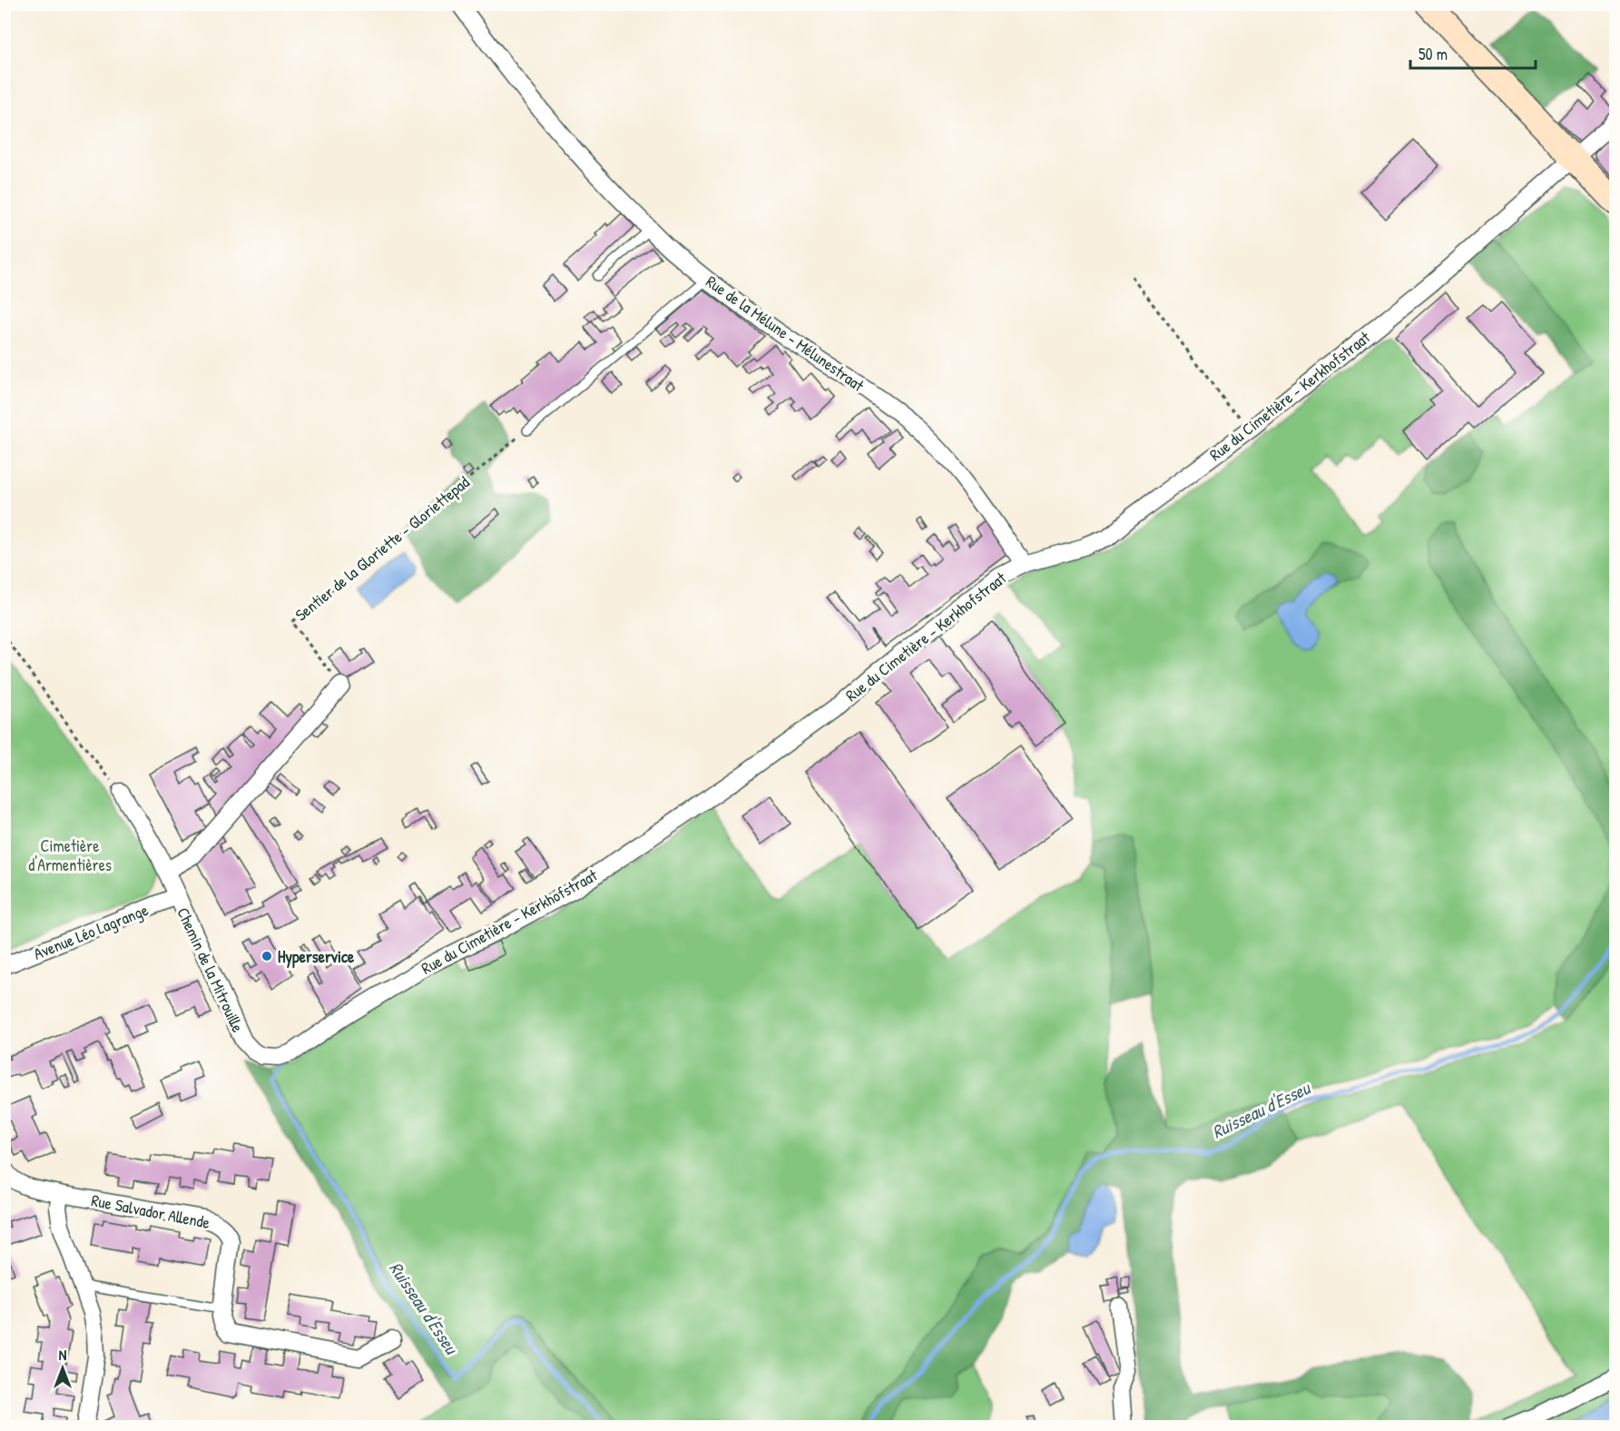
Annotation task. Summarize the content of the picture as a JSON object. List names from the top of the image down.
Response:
{
  "streets": {
    "street": [
      "Rue de la Mélune - Mélunestraat",
      "Rue du Cimetière - Kerkhofstraat",
      "Avenue Léo Lagrange",
      "Chemin de la Mitrouille",
      "Rue Salvador Allende"
    ],
    "path": ["Sentier de la Gloriette - Gloriettepad"]
  },
  "crossings": [
    ["Rue de la Mélune - Mélunestraat", "Rue du Cimetière - Kerkhofstraat"],
    ["Rue du Cimetière - Kerkhofstraat", "Chemin de la Mitrouille"],
    ["Avenue Léo Lagrange", "Chemin de la Mitrouille"]
  ],
  "water": ["Ruisseau d'Esseu"],
  "parks": ["Cimetière d'Armentières"],
  "places": ["Hyperservice"],
  "scale_bar": "50 m",
  "north": "top"
}
